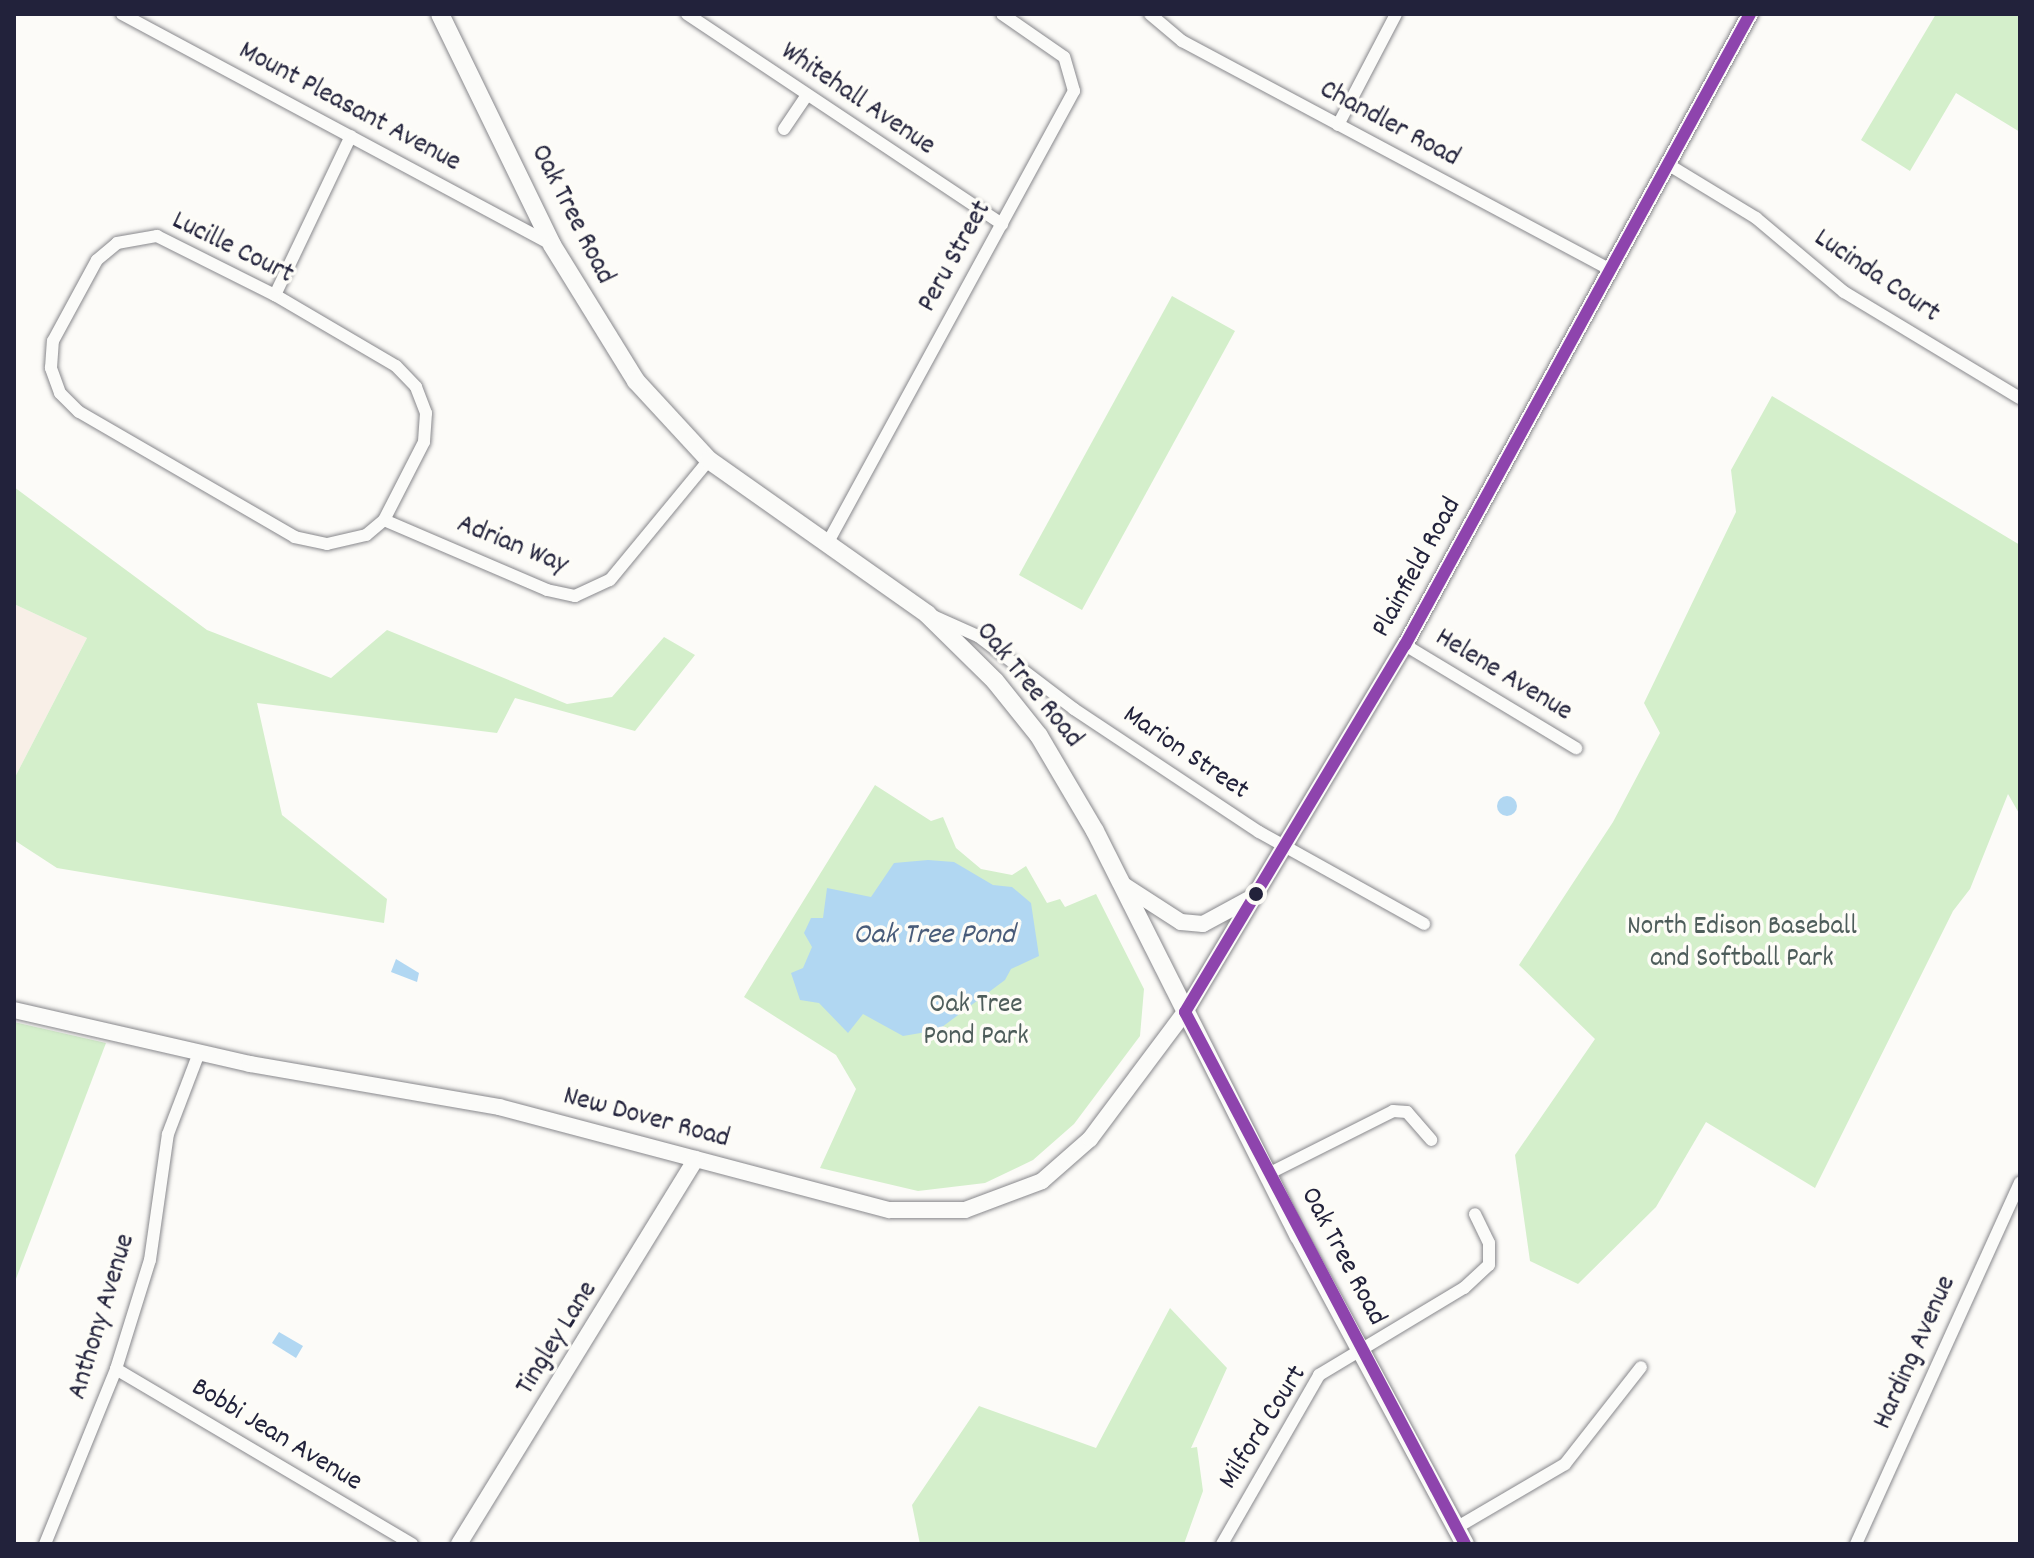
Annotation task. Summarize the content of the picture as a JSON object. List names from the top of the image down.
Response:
{
  "streets": {
    "main road": ["Oak Tree Road"],
    "street": [
      "Whitehall Avenue",
      "Mount Pleasant Avenue",
      "Chandler Road",
      "Lucille Court",
      "Peru Street",
      "Lucinda Court",
      "Adrian Way",
      "Plainfield Road",
      "Helene Avenue",
      "Marion Street",
      "New Dover Road",
      "Anthony Avenue",
      "Tingley Lane",
      "Harding Avenue",
      "Milford Court",
      "Bobbi Jean Avenue"
    ]
  },
  "crossings": [
    ["Whitehall Avenue", "Peru Street"],
    ["Mount Pleasant Avenue", "Oak Tree Road"],
    ["Chandler Road", "Plainfield Road"],
    ["Oak Tree Road", "Peru Street"],
    ["Oak Tree Road", "Adrian Way"],
    ["Oak Tree Road", "Plainfield Road"],
    ["Oak Tree Road", "Marion Street"],
    ["Oak Tree Road", "New Dover Road"],
    ["Oak Tree Road", "Milford Court"],
    ["Lucille Court", "Adrian Way"],
    ["Lucinda Court", "Plainfield Road"],
    ["Plainfield Road", "Helene Avenue"],
    ["Plainfield Road", "Marion Street"],
    ["Plainfield Road", "New Dover Road"],
    ["New Dover Road", "Anthony Avenue"],
    ["New Dover Road", "Tingley Lane"],
    ["Anthony Avenue", "Bobbi Jean Avenue"]
  ],
  "water": ["Oak Tree Pond"],
  "parks": ["North Edison Baseball and Softball Park", "Oak Tree Pond Park"]
}
